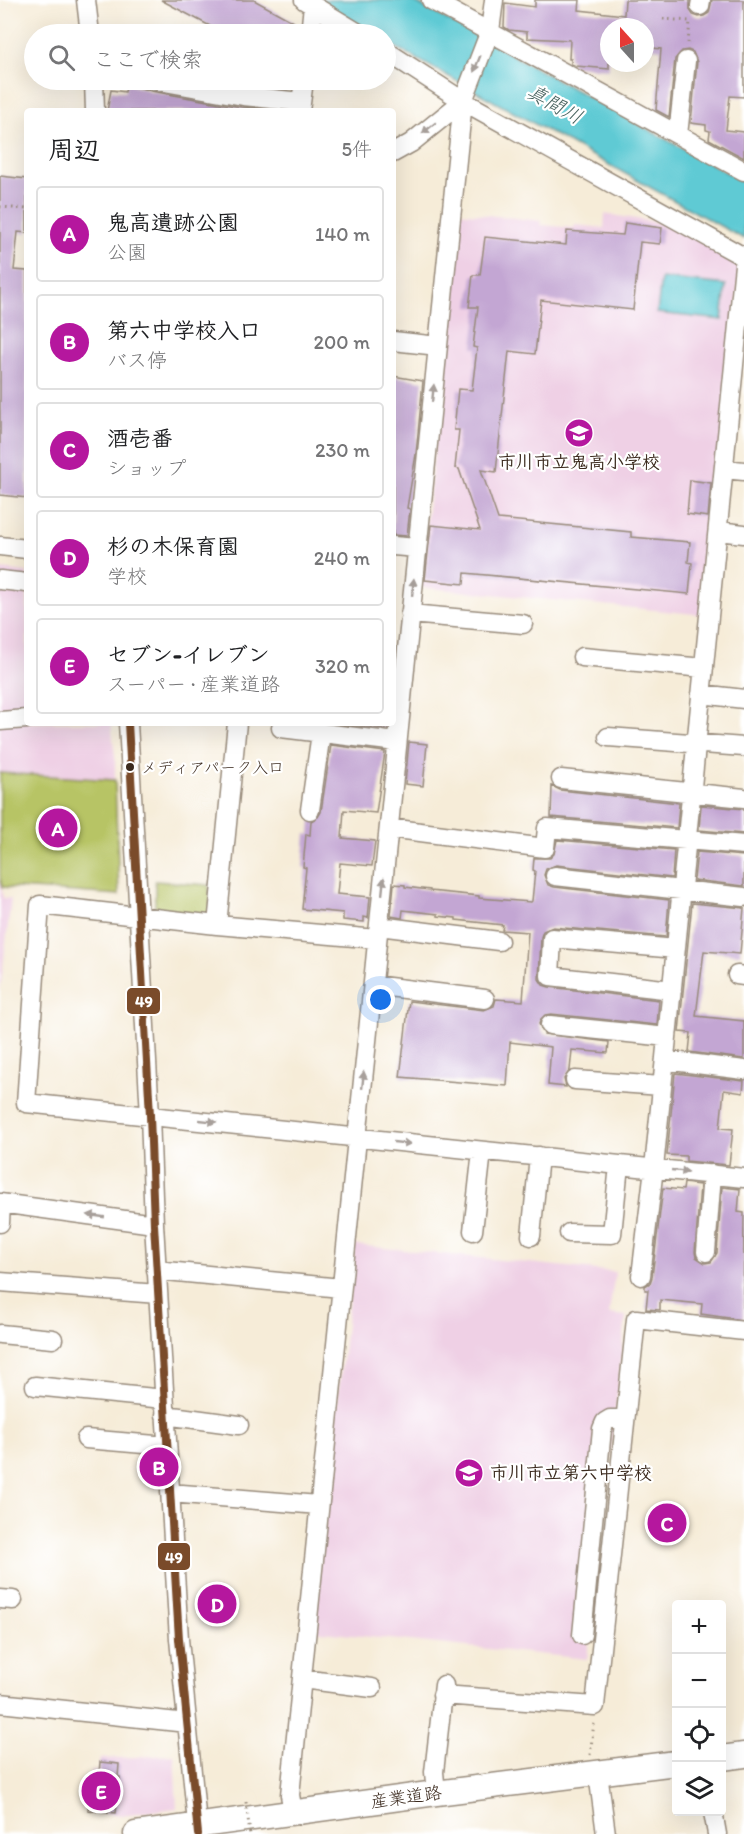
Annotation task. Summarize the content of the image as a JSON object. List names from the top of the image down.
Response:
{
  "streets": {
    "main road": ["産業道路"]
  },
  "water": ["真間川"],
  "places": {
    "school or university": ["市川市立鬼高小学校", "市川市立第六中学校"],
    "other": ["メディアパーク入口"]
  },
  "lines": ["transit line 49"],
  "north": "top",
  "page": {
    "search": "ここで検索",
    "heading": ["周辺", "5件"],
    "list": [
      {
        "mark": "A",
        "name": "鬼高遺跡公園",
        "note": "公園",
        "value": "140 m"
      },
      {
        "mark": "B",
        "name": "第六中学校入口",
        "note": "バス停",
        "value": "200 m"
      },
      {
        "mark": "C",
        "name": "酒壱番",
        "note": "ショップ",
        "value": "230 m"
      },
      {
        "mark": "D",
        "name": "杉の木保育園",
        "note": "学校",
        "value": "240 m"
      },
      {
        "mark": "E",
        "name": "セブン-イレブン",
        "note": "スーパー · 産業道路",
        "value": "320 m"
      }
    ],
    "pins": [
      "A",
      "B",
      "C",
      "D",
      "E"
    ],
    "map_buttons": ["+", "−"]
  }
}
